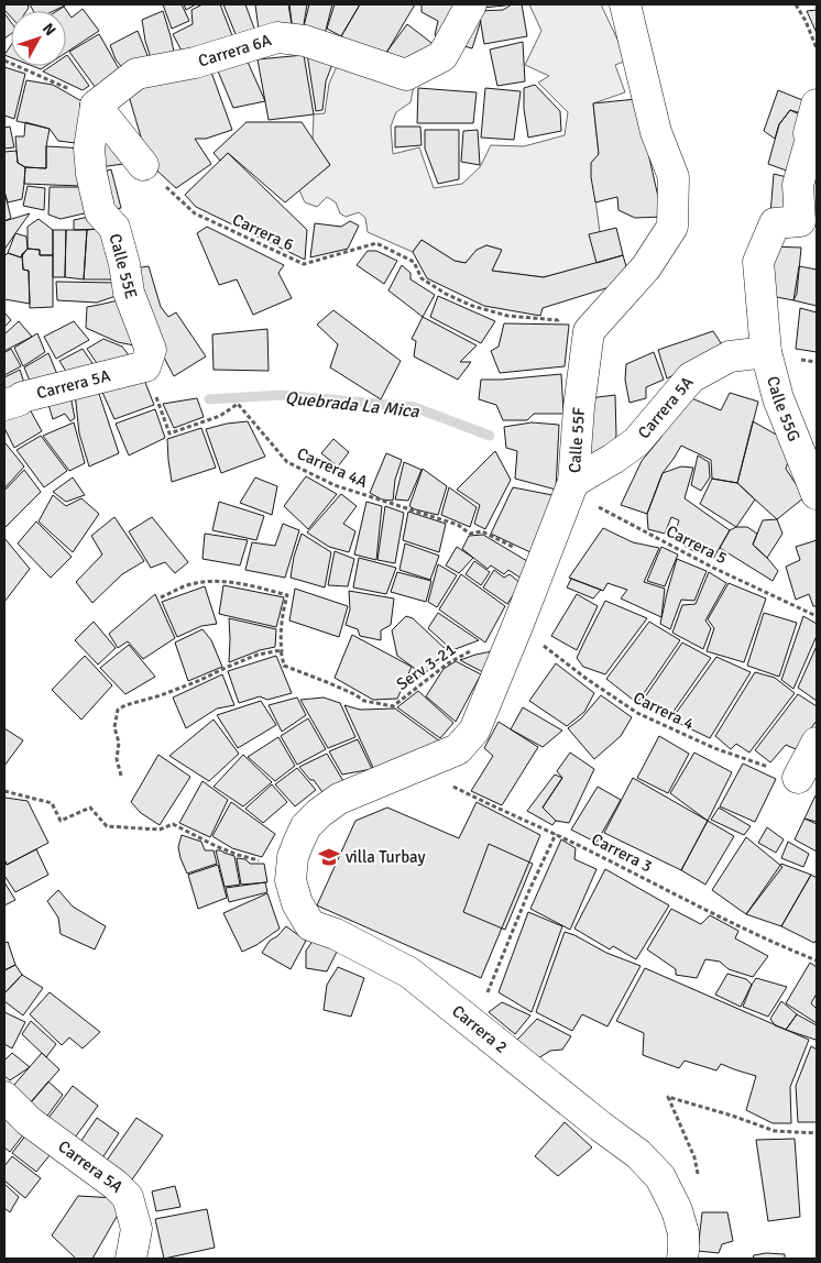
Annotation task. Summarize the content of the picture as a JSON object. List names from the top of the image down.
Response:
{
  "streets": {
    "street": [
      "Carrera 6A",
      "Calle 55E",
      "Carrera 5A",
      "Calle 55G",
      "Calle 55F",
      "Carrera 2"
    ],
    "path": [
      "Carrera 6",
      "Carrera 4A",
      "Carrera 5",
      "Serv 3-21",
      "Carrera 4",
      "Carrera 3"
    ]
  },
  "crossings": [
    ["Carrera 6A", "Calle 55E"],
    ["Calle 55E", "Carrera 5A"],
    ["Calle 55E", "Carrera 4A"],
    ["Carrera 5A", "Calle 55G"],
    ["Carrera 5A", "Calle 55F"],
    ["Carrera 5A", "Carrera 4A"],
    ["Carrera 5A", "Carrera 5"],
    ["Calle 55F", "Carrera 4A"],
    ["Calle 55F", "Carrera 5"],
    ["Calle 55F", "Carrera 4"],
    ["Calle 55F", "Carrera 3"],
    ["Calle 55F", "Carrera 2"]
  ],
  "water": ["Quebrada La Mica"],
  "places": {
    "school or university": ["villa Turbay"]
  },
  "north": "top right"
}
